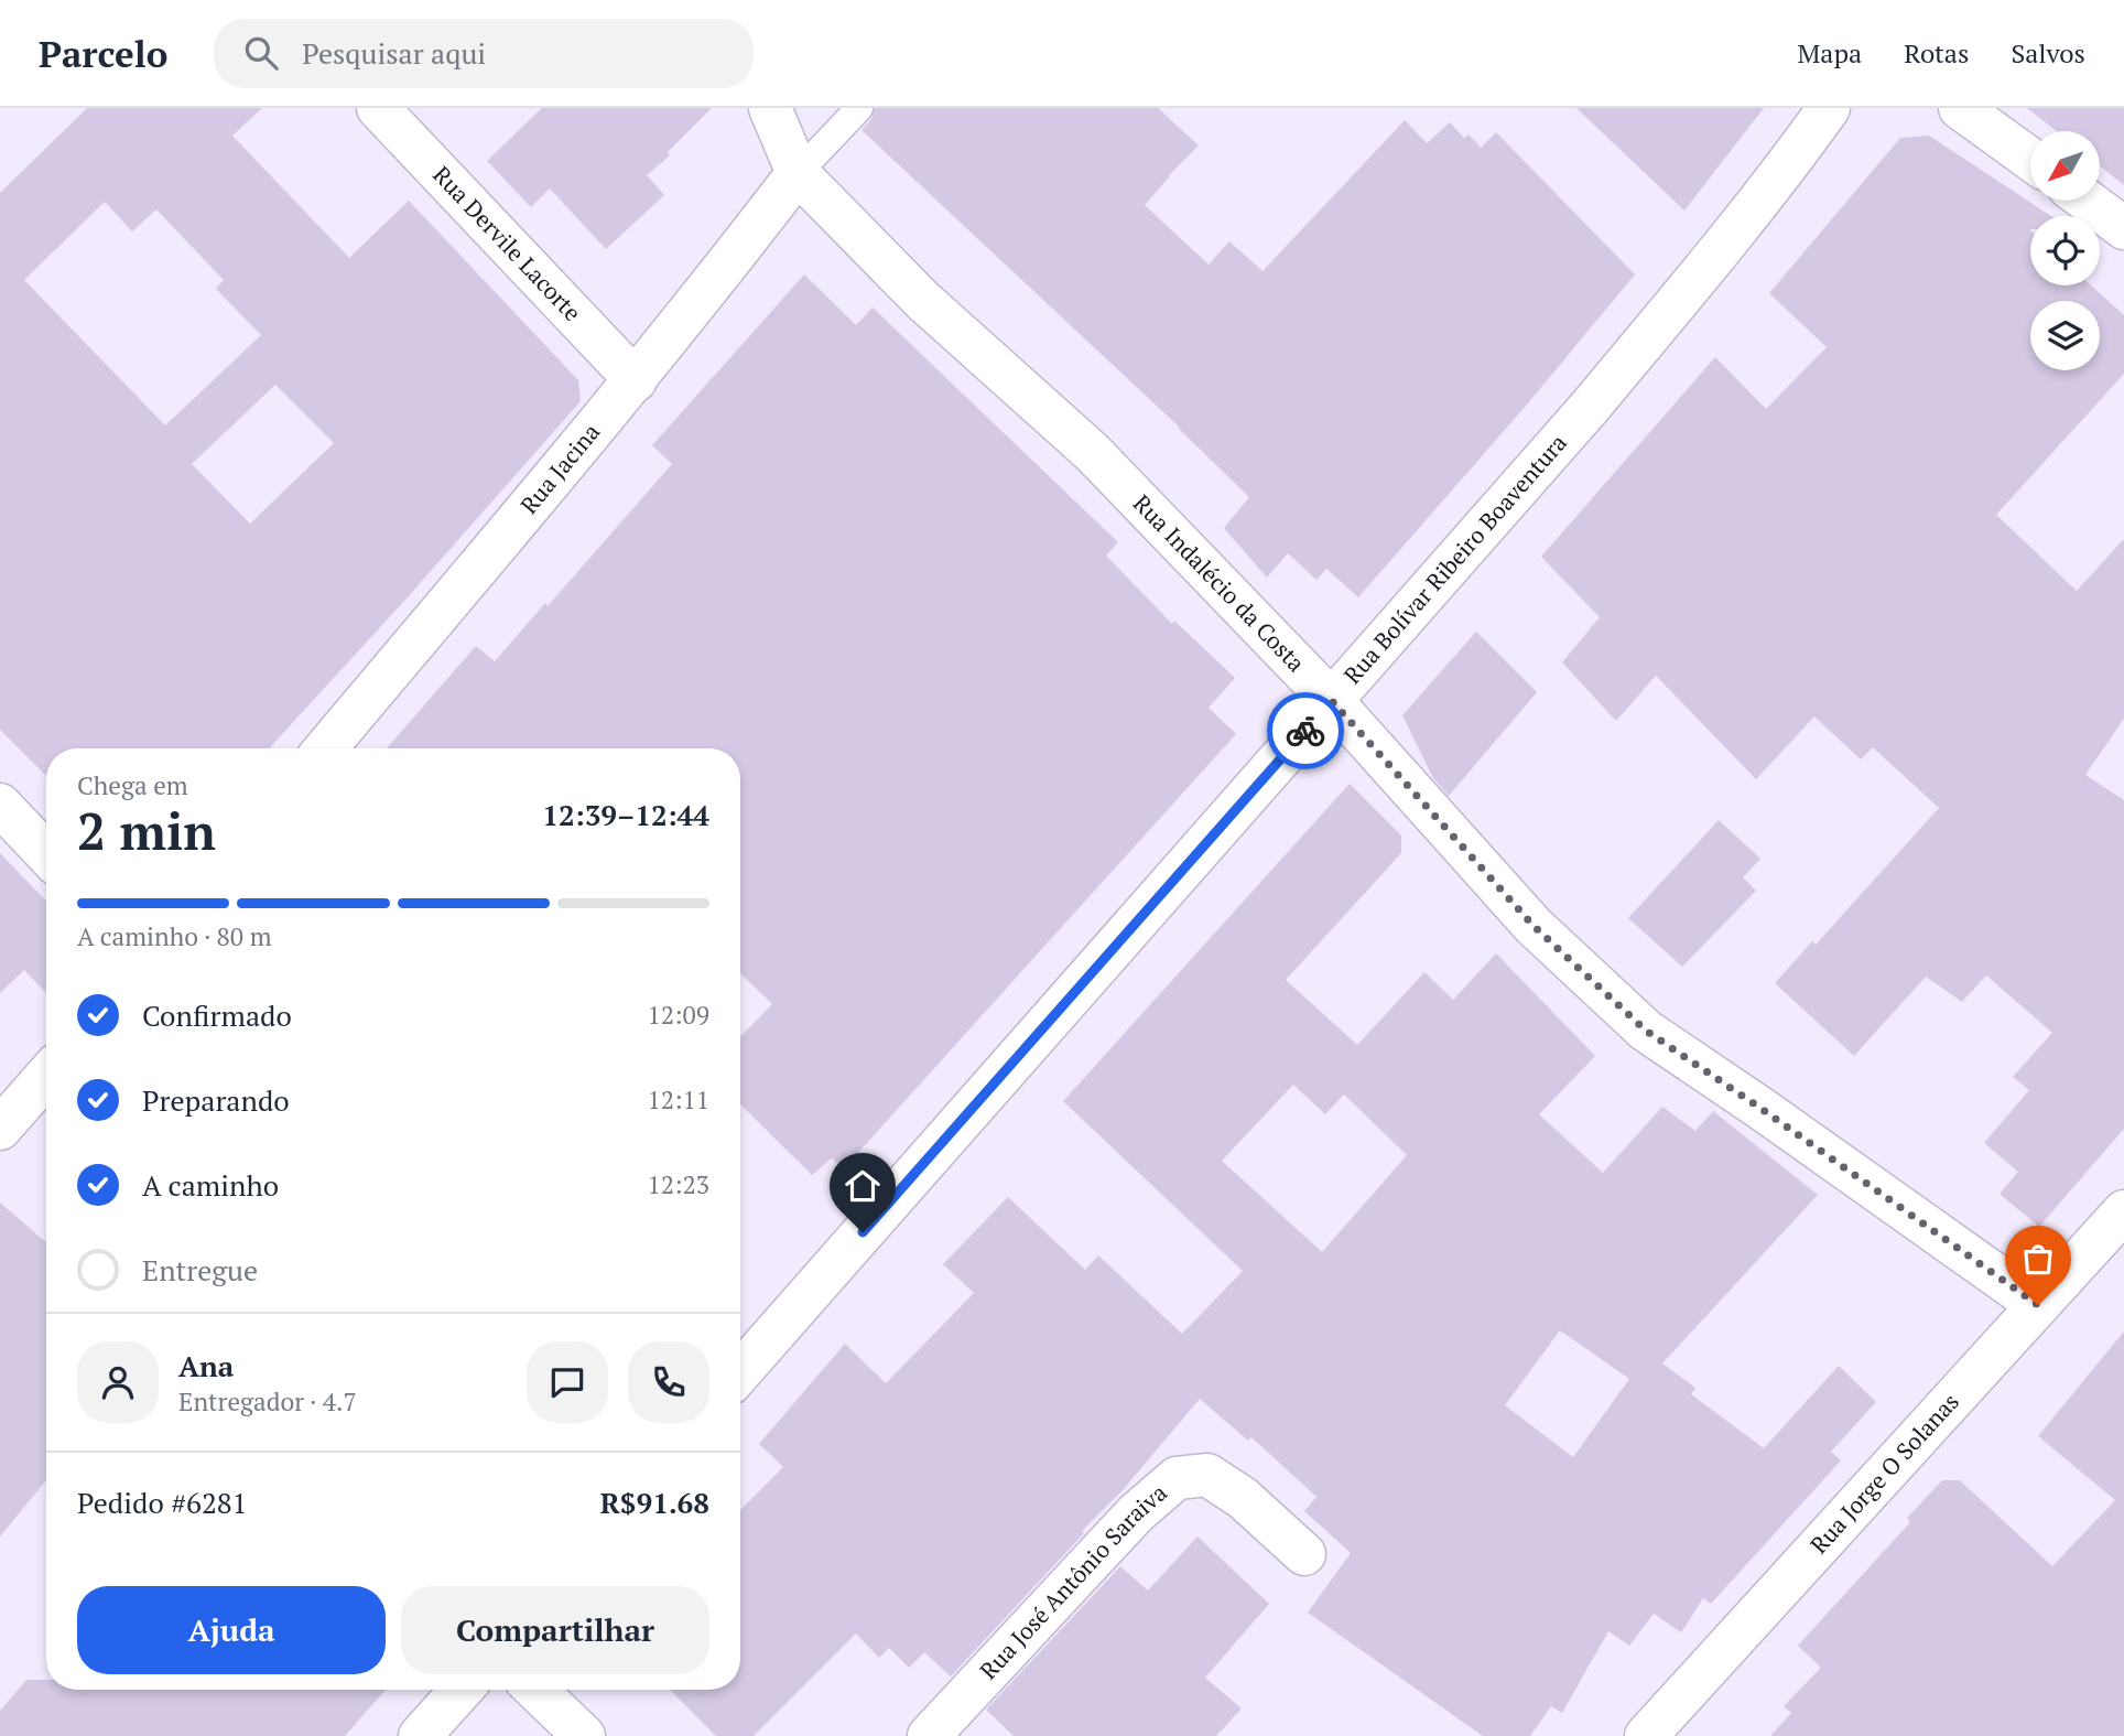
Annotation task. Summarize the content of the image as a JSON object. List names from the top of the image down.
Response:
{
  "streets": {
    "street": [
      "Rua Dervile Lacorte",
      "Rua Jacina",
      "Rua Bolívar Ribeiro Boaventura",
      "Rua Indalécio da Costa",
      "Rua Jorge O Solanas",
      "Rua José Antônio Saraiva"
    ]
  },
  "crossings": [
    ["Rua Dervile Lacorte", "Rua Jacina"],
    ["Rua Jacina", "Rua Indalécio da Costa"],
    ["Rua Bolívar Ribeiro Boaventura", "Rua Indalécio da Costa"],
    ["Rua Indalécio da Costa", "Rua Jorge O Solanas"]
  ],
  "north": "bottom left",
  "page": {
    "header": "Parcelo",
    "search": "Pesquisar aqui",
    "nav": ["Mapa", "Rotas", "Salvos"],
    "heading": ["2 min", "Chega em", "12:39–12:44"],
    "panel": [
      "Ana",
      "Entregador · 4.7",
      "Pedido #6281",
      "R$91.68"
    ],
    "bar": "A caminho · 80 m",
    "list": [
      ["Confirmado", "12:09"],
      ["Preparando", "12:11"],
      ["A caminho", "12:23"],
      "Entregue"
    ],
    "buttons": ["Ajuda", "Compartilhar"]
  }
}
